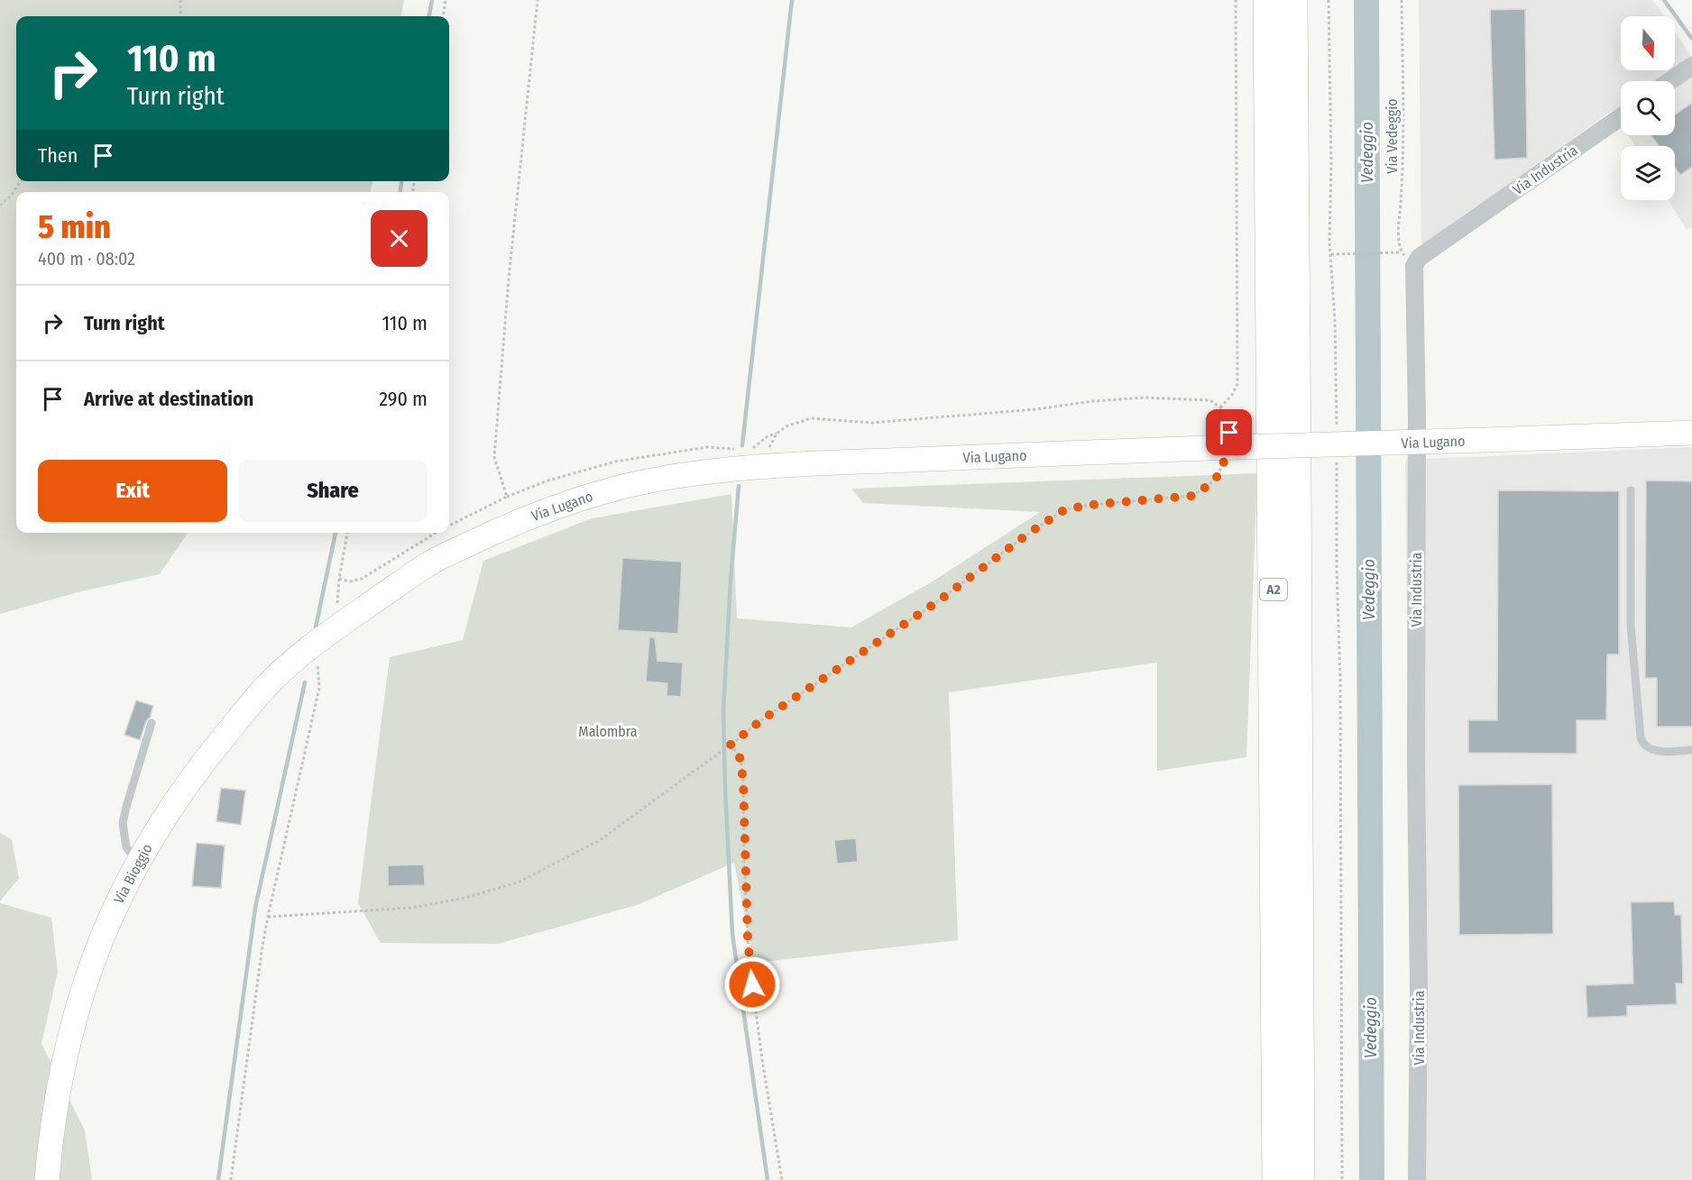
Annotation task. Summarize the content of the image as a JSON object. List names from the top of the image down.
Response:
{
  "streets": {
    "highway": ["A2"],
    "main road": ["Via Lugano", "Via Bioggio"],
    "street": ["Via Industria"],
    "path": ["Via Vedeggio"]
  },
  "crossings": [
    ["Via Lugano", "Via Bioggio"]
  ],
  "water": ["Vedeggio"],
  "parks": ["Malombra"],
  "north": "bottom",
  "page": {
    "turn": ["110 m", "Turn right"],
    "then": "Then",
    "heading": ["5 min", "400 m · 08:02"],
    "list": [
      {
        "name": "Turn right",
        "value": "110 m"
      },
      {
        "name": "Arrive at destination",
        "value": "290 m"
      }
    ],
    "buttons": ["Exit", "Share"]
  }
}
